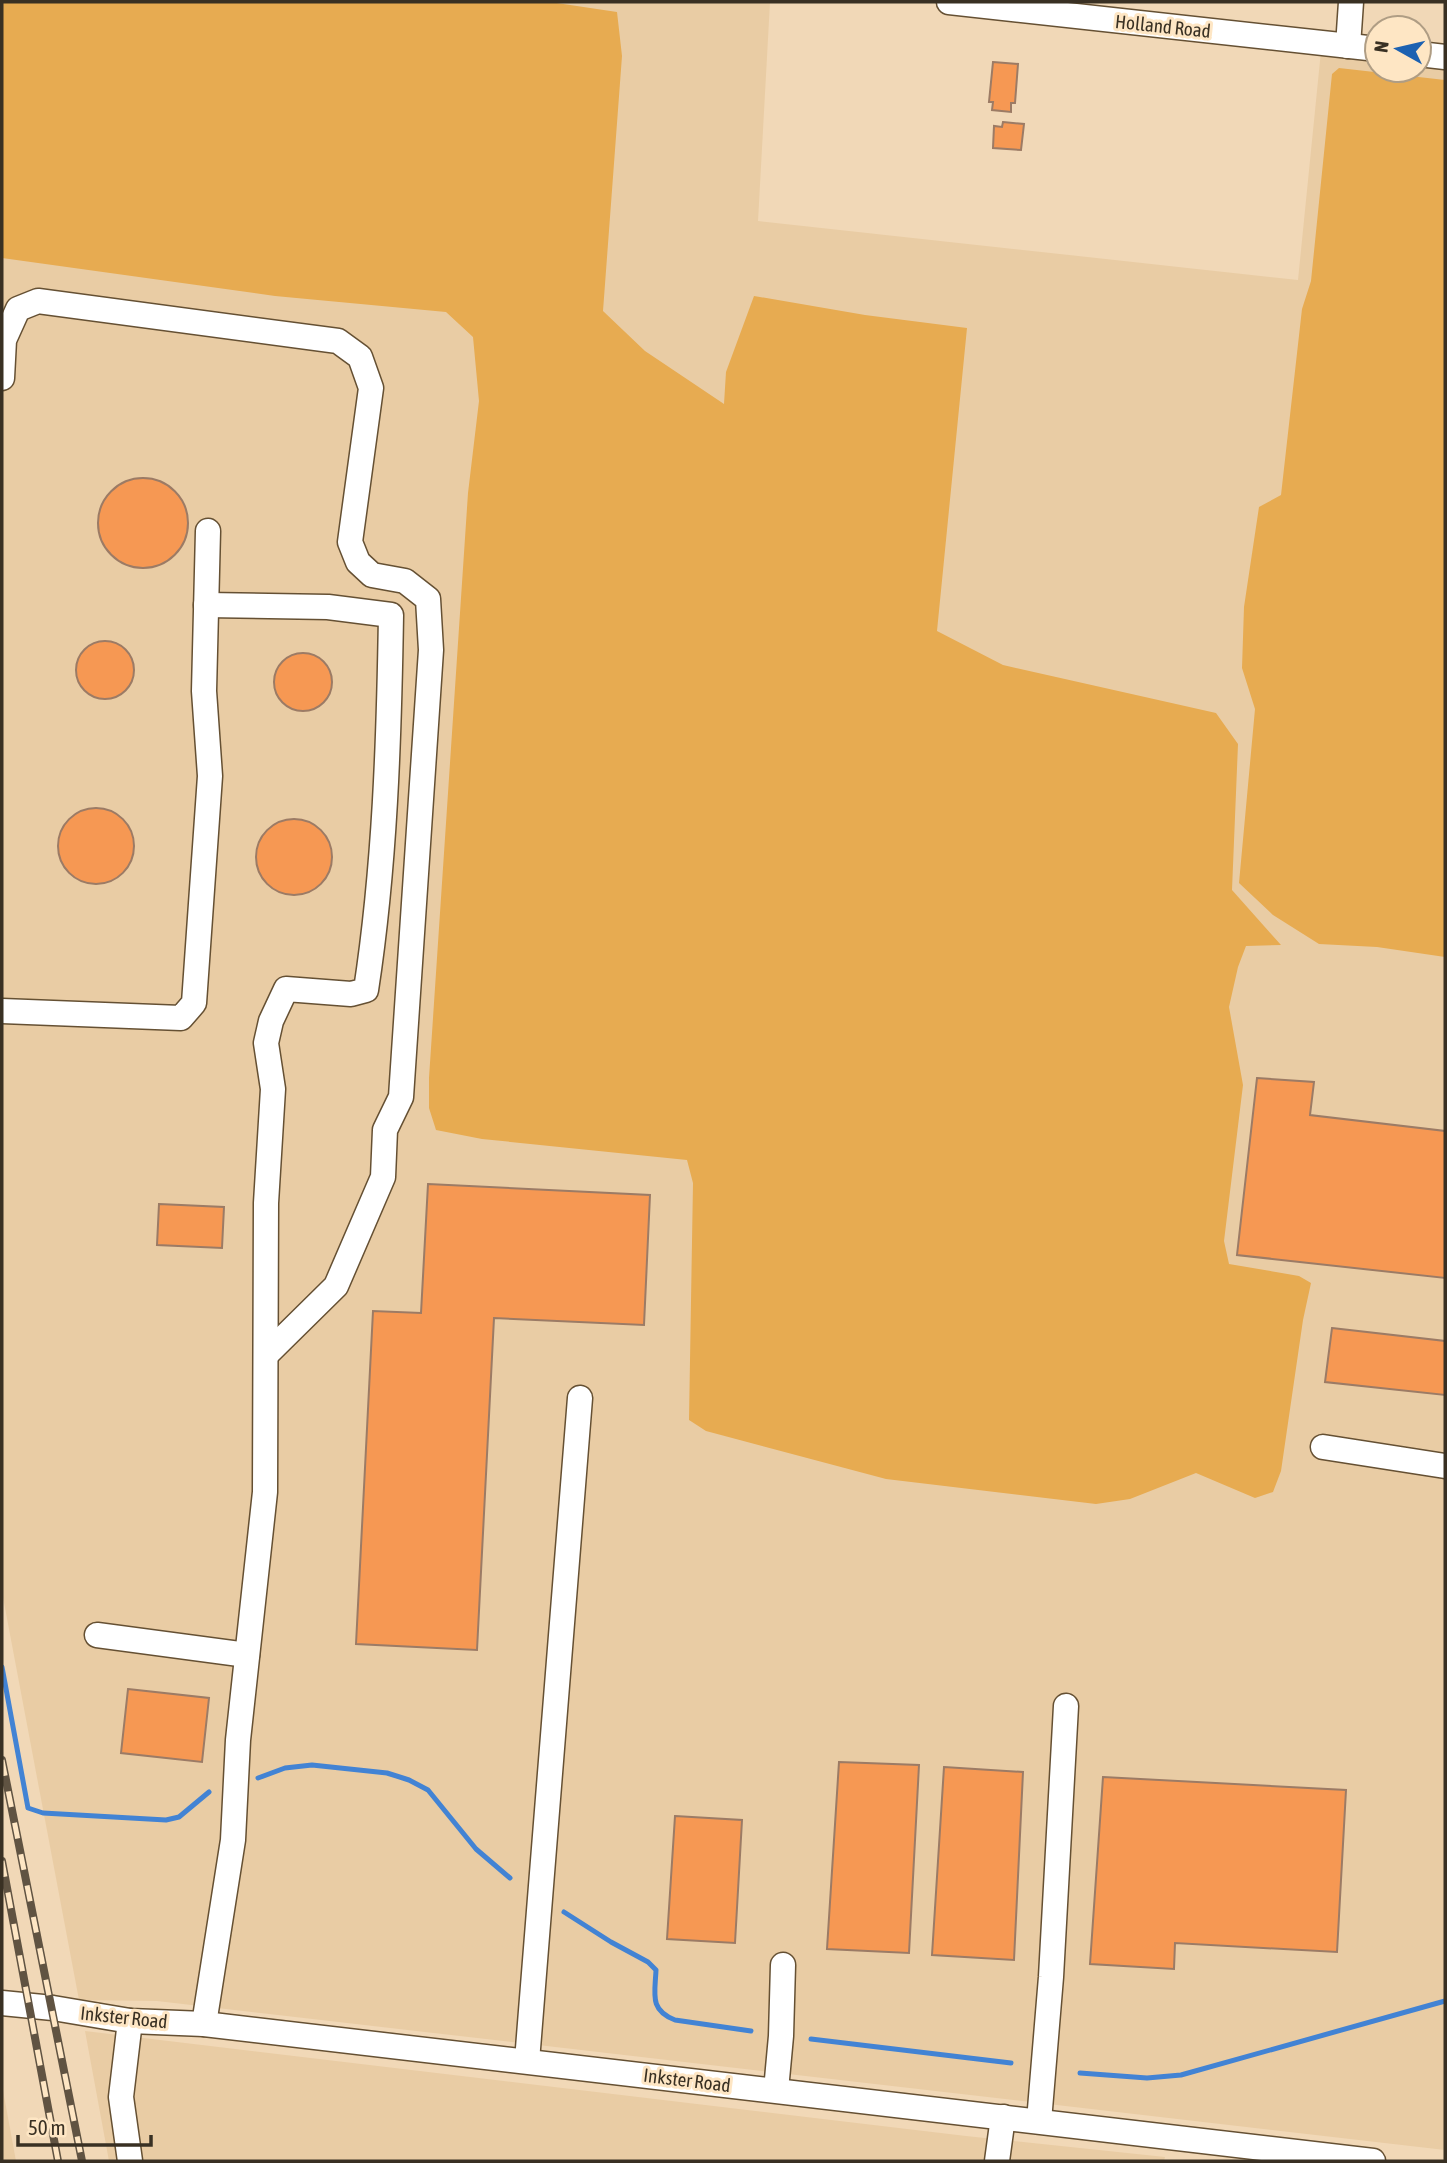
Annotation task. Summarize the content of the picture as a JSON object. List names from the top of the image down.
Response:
{
  "streets": {
    "street": ["Holland Road", "Inkster Road"]
  },
  "scale_bar": "50 m",
  "north": "left"
}
